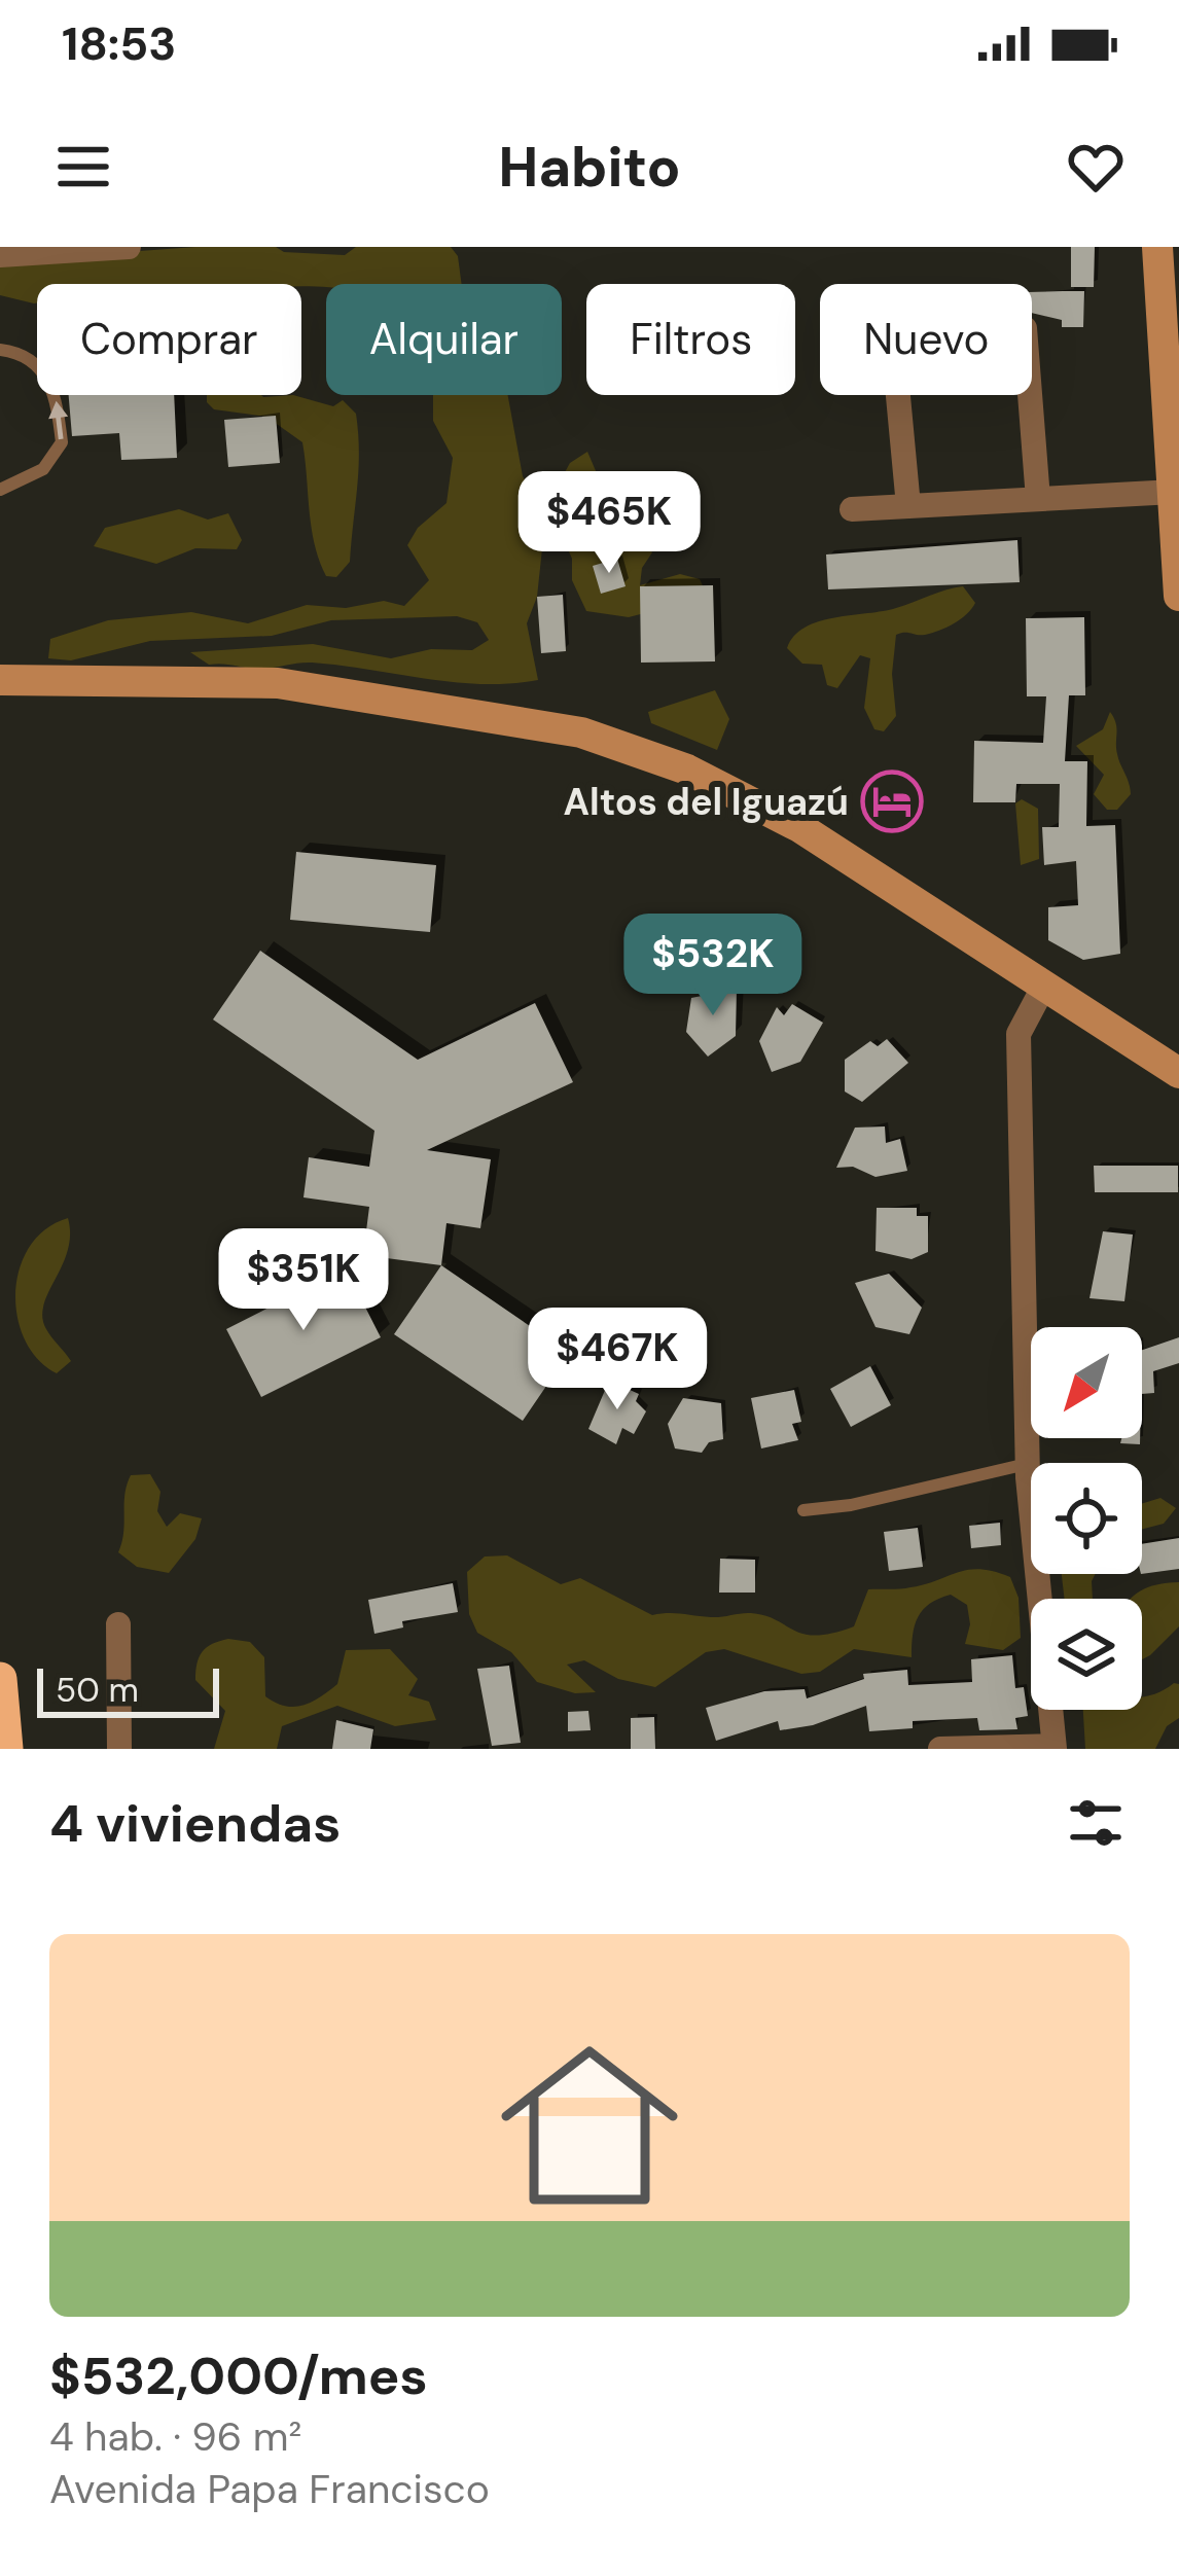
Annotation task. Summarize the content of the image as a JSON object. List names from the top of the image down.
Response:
{
  "places": {
    "hotel": ["Altos del Iguazú"]
  },
  "scale_bar": "50 m",
  "north": "bottom left",
  "page": {
    "status": "18:53",
    "header": "Habito",
    "chip": [
      "Comprar",
      "Alquilar",
      "Filtros",
      "Nuevo"
    ],
    "price": [
      "$465K",
      "$532K",
      "$351K",
      "$467K"
    ],
    "scale": "50 m",
    "heading": "4 viviendas",
    "list": [
      {
        "name": "$532,000/mes",
        "note": "4 hab. · 96 m² · Avenida Papa Francisco"
      }
    ]
  }
}
